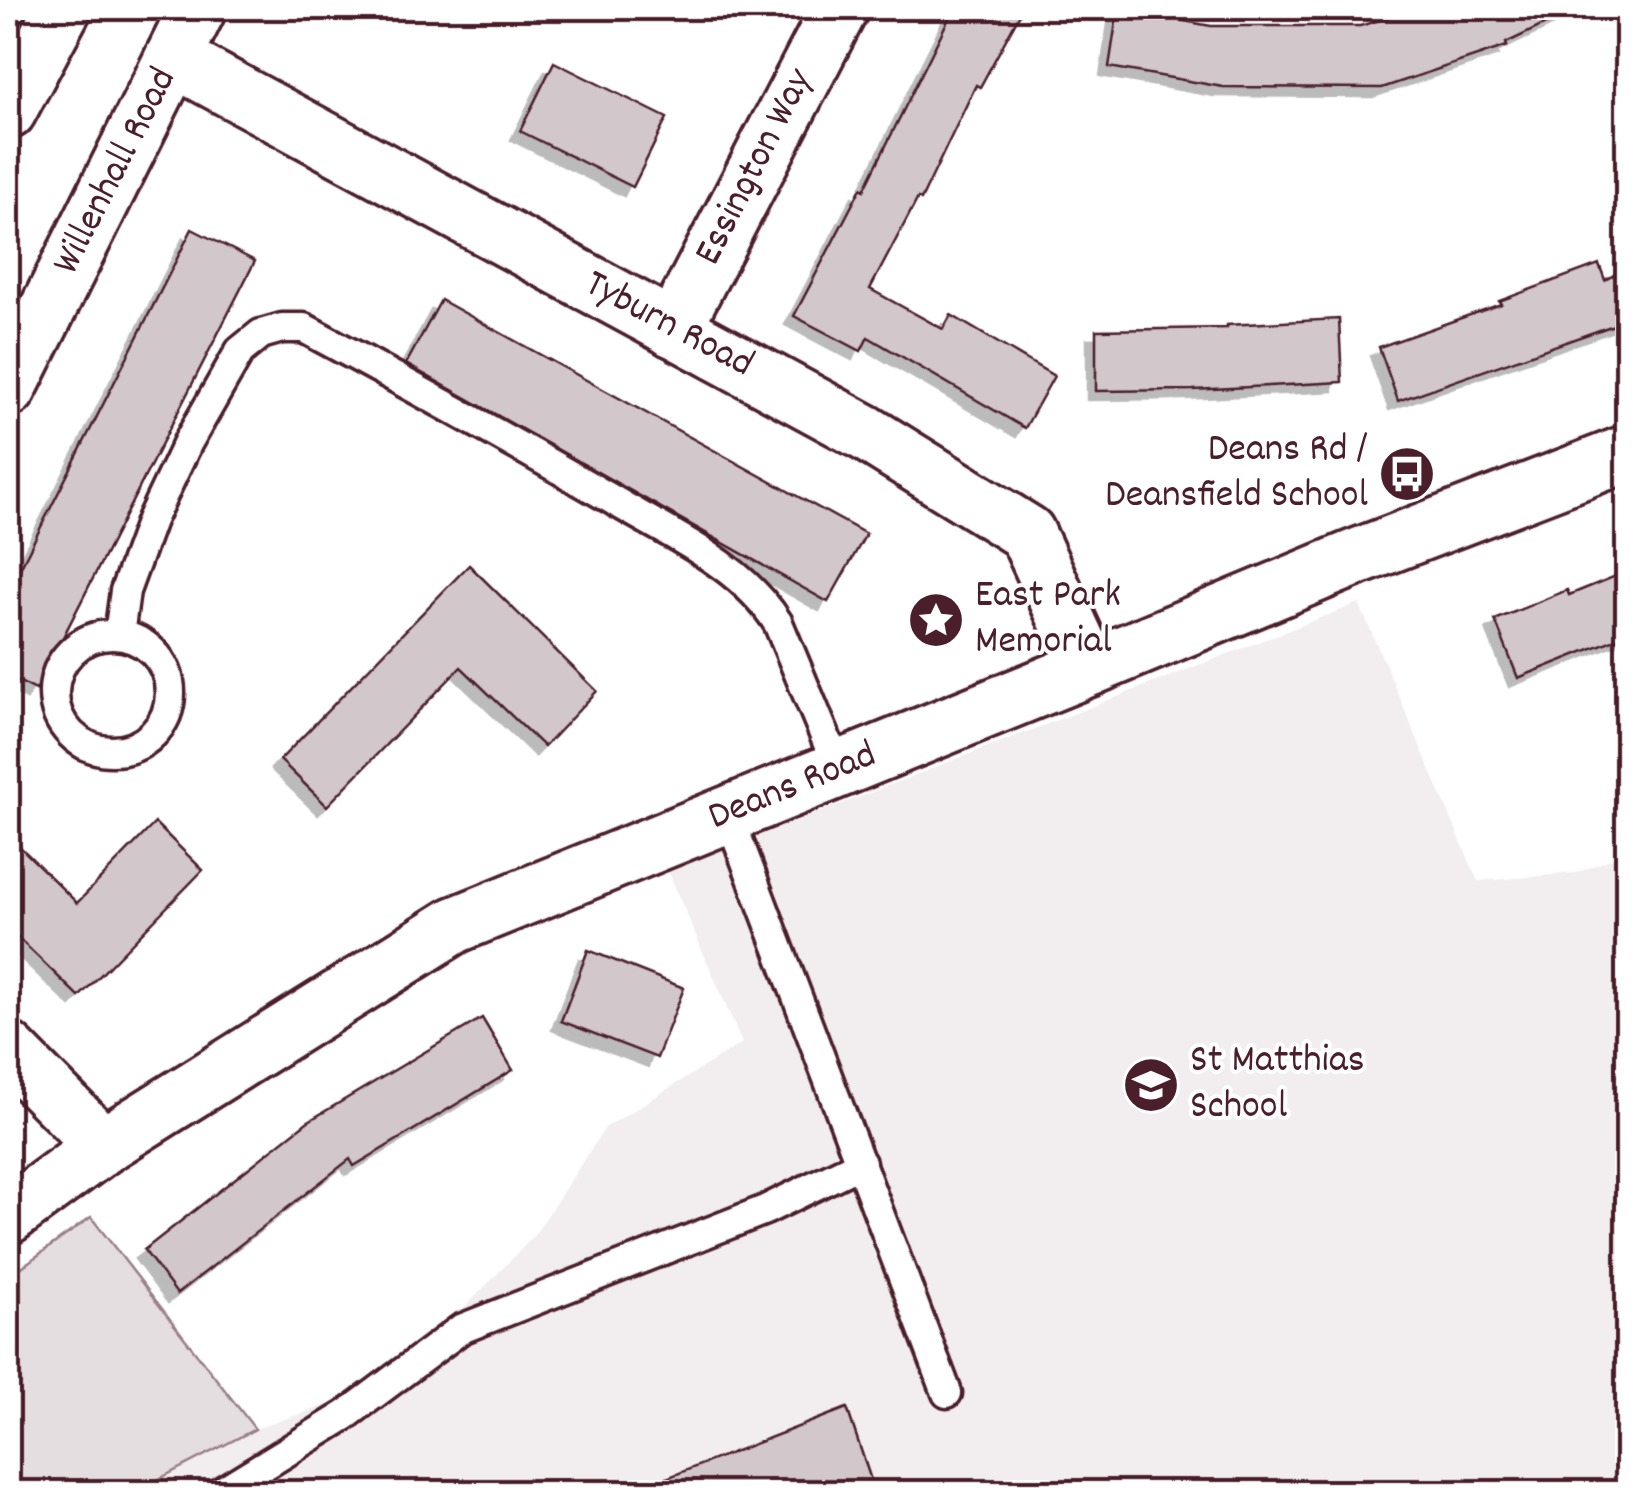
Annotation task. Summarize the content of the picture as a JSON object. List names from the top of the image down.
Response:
{
  "streets": {
    "main road": [
      "Essington Way",
      "Willenhall Road",
      "Tyburn Road",
      "Deans Road"
    ]
  },
  "crossings": [
    ["Essington Way", "Tyburn Road"],
    ["Willenhall Road", "Tyburn Road"],
    ["Tyburn Road", "Deans Road"]
  ],
  "places": {
    "bus stop": ["Deans Rd / Deansfield School"],
    "place": ["East Park Memorial"],
    "school or university": ["St Matthias School"]
  }
}
